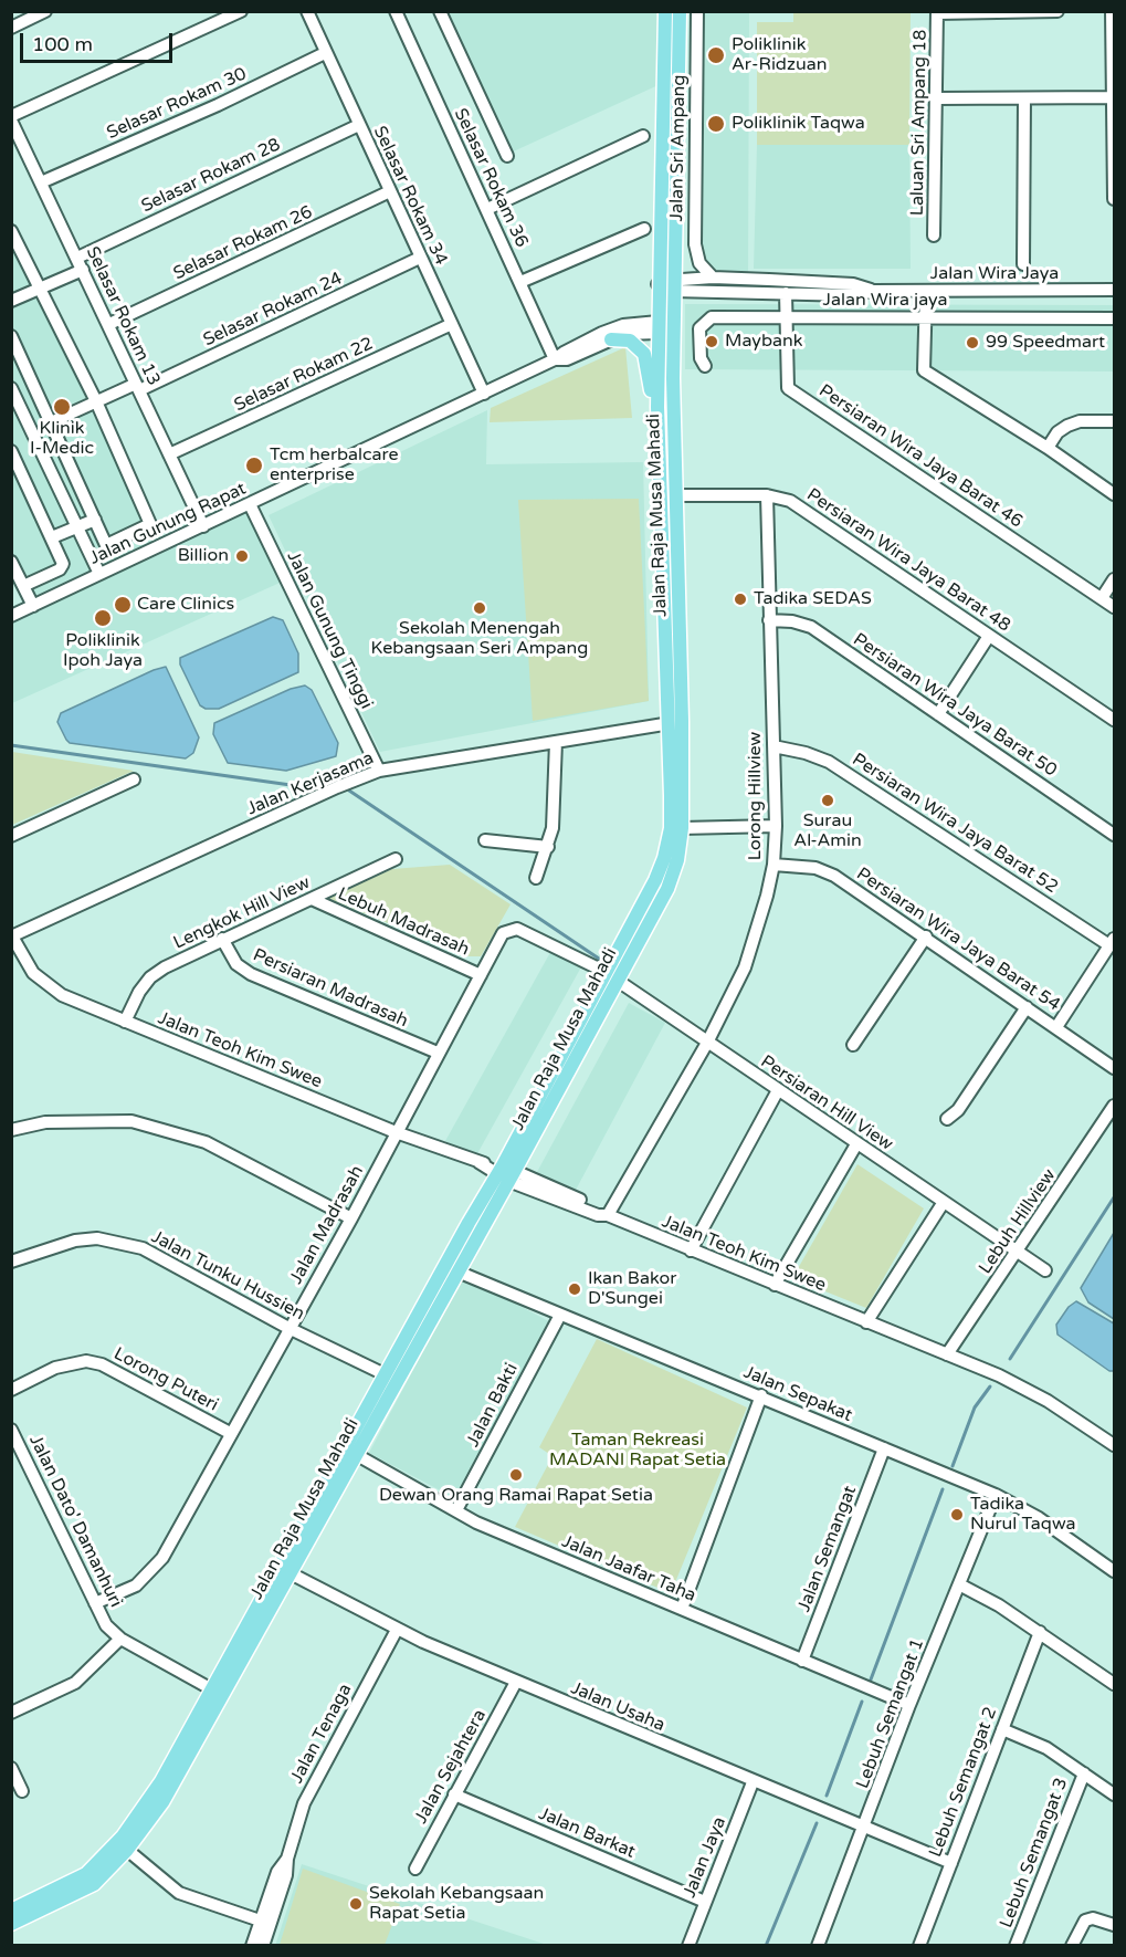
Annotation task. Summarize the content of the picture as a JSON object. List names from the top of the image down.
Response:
{
  "streets": {
    "main road": ["Jalan Raja Musa Mahadi"],
    "street": [
      "Selasar Rokam 30",
      "Laluan Sri Ampang 18",
      "Jalan Sri Ampang",
      "Selasar Rokam 28",
      "Selasar Rokam 36",
      "Selasar Rokam 34",
      "Selasar Rokam 26",
      "Jalan Wira Jaya",
      "Jalan Wira jaya",
      "Selasar Rokam 24",
      "Selasar Rokam 13",
      "Selasar Rokam 22",
      "Persiaran Wira Jaya Barat 46",
      "Jalan Gunung Rapat",
      "Persiaran Wira Jaya Barat 48",
      "Jalan Gunung Tinggi",
      "Persiaran Wira Jaya Barat 50",
      "Jalan Kerjasama",
      "Lorong Hillview",
      "Persiaran Wira Jaya Barat 52",
      "Lengkok Hill View",
      "Lebuh Madrasah",
      "Persiaran Wira Jaya Barat 54",
      "Persiaran Madrasah",
      "Jalan Teoh Kim Swee",
      "Persiaran Hill View",
      "Lebuh Hillview",
      "Jalan Madrasah",
      "Jalan Tunku Hussien",
      "Lorong Puteri",
      "Jalan Sepakat",
      "Jalan Bakti",
      "Jalan Dato' Damanhuri",
      "Jalan Semangat",
      "Jalan Jaafar Taha",
      "Jalan Usaha",
      "Lebuh Semangat 1",
      "Jalan Tenaga",
      "Jalan Sejahtera",
      "Lebuh Semangat 2",
      "Jalan Barkat",
      "Lebuh Semangat 3",
      "Jalan Jaya"
    ]
  },
  "crossings": [
    ["Selasar Rokam 30", "Selasar Rokam 34"],
    ["Selasar Rokam 30", "Selasar Rokam 13"],
    ["Jalan Sri Ampang", "Jalan Wira Jaya"],
    ["Selasar Rokam 28", "Selasar Rokam 34"],
    ["Selasar Rokam 28", "Selasar Rokam 13"],
    ["Selasar Rokam 36", "Jalan Gunung Rapat"],
    ["Selasar Rokam 34", "Selasar Rokam 26"],
    ["Selasar Rokam 34", "Selasar Rokam 24"],
    ["Selasar Rokam 34", "Selasar Rokam 22"],
    ["Selasar Rokam 34", "Jalan Gunung Rapat"],
    ["Selasar Rokam 26", "Selasar Rokam 13"],
    ["Jalan Wira Jaya", "Persiaran Wira Jaya Barat 46"],
    ["Jalan Wira Jaya", "Jalan Raja Musa Mahadi"],
    ["Jalan Wira jaya", "Persiaran Wira Jaya Barat 46"],
    ["Selasar Rokam 24", "Selasar Rokam 13"],
    ["Selasar Rokam 13", "Selasar Rokam 22"],
    ["Selasar Rokam 13", "Jalan Gunung Rapat"],
    ["Jalan Raja Musa Mahadi", "Jalan Gunung Rapat"],
    ["Jalan Raja Musa Mahadi", "Persiaran Wira Jaya Barat 48"],
    ["Jalan Raja Musa Mahadi", "Jalan Kerjasama"],
    ["Jalan Raja Musa Mahadi", "Jalan Teoh Kim Swee"],
    ["Jalan Raja Musa Mahadi", "Persiaran Hill View"],
    ["Jalan Raja Musa Mahadi", "Jalan Madrasah"],
    ["Jalan Raja Musa Mahadi", "Jalan Tunku Hussien"],
    ["Jalan Raja Musa Mahadi", "Jalan Sepakat"],
    ["Jalan Raja Musa Mahadi", "Jalan Dato' Damanhuri"],
    ["Jalan Raja Musa Mahadi", "Jalan Jaafar Taha"],
    ["Jalan Raja Musa Mahadi", "Jalan Usaha"],
    ["Jalan Gunung Rapat", "Jalan Gunung Tinggi"],
    ["Persiaran Wira Jaya Barat 48", "Lorong Hillview"],
    ["Jalan Gunung Tinggi", "Jalan Kerjasama"],
    ["Persiaran Wira Jaya Barat 50", "Lorong Hillview"],
    ["Jalan Kerjasama", "Jalan Teoh Kim Swee"],
    ["Lorong Hillview", "Persiaran Wira Jaya Barat 52"],
    ["Lorong Hillview", "Persiaran Wira Jaya Barat 54"],
    ["Lorong Hillview", "Jalan Teoh Kim Swee"],
    ["Lorong Hillview", "Persiaran Hill View"],
    ["Lengkok Hill View", "Lebuh Madrasah"],
    ["Lengkok Hill View", "Persiaran Madrasah"],
    ["Lengkok Hill View", "Jalan Teoh Kim Swee"],
    ["Lebuh Madrasah", "Jalan Madrasah"],
    ["Persiaran Madrasah", "Jalan Madrasah"],
    ["Jalan Teoh Kim Swee", "Lebuh Hillview"],
    ["Jalan Teoh Kim Swee", "Jalan Madrasah"],
    ["Persiaran Hill View", "Lebuh Hillview"],
    ["Jalan Madrasah", "Jalan Tunku Hussien"],
    ["Jalan Madrasah", "Lorong Puteri"],
    ["Jalan Madrasah", "Jalan Dato' Damanhuri"],
    ["Jalan Sepakat", "Jalan Bakti"],
    ["Jalan Sepakat", "Jalan Semangat"],
    ["Jalan Sepakat", "Lebuh Semangat 1"],
    ["Jalan Bakti", "Jalan Jaafar Taha"],
    ["Jalan Semangat", "Jalan Jaafar Taha"],
    ["Jalan Jaafar Taha", "Lebuh Semangat 1"],
    ["Jalan Usaha", "Lebuh Semangat 1"],
    ["Jalan Usaha", "Jalan Tenaga"],
    ["Jalan Usaha", "Jalan Sejahtera"],
    ["Jalan Usaha", "Lebuh Semangat 2"],
    ["Jalan Usaha", "Jalan Jaya"],
    ["Jalan Sejahtera", "Jalan Barkat"],
    ["Jalan Barkat", "Jalan Jaya"]
  ],
  "parks": ["Taman Rekreasi MADANI Rapat Setia"],
  "places": [
    "Poliklinik Ar-Ridzuan",
    "Poliklinik Taqwa",
    "Maybank",
    "99 Speedmart",
    "Klinik I-Medic",
    "Tcm herbalcare enterprise",
    "Billion",
    "Tadika SEDAS",
    "Care Clinics",
    "Sekolah Menengah Kebangsaan Seri Ampang",
    "Poliklinik Ipoh Jaya",
    "Surau Al-Amin",
    "Ikan Bakor D'Sungei",
    "Dewan Orang Ramai Rapat Setia",
    "Tadika Nurul Taqwa",
    "Sekolah Kebangsaan Rapat Setia"
  ],
  "scale_bar": "100 m"
}
